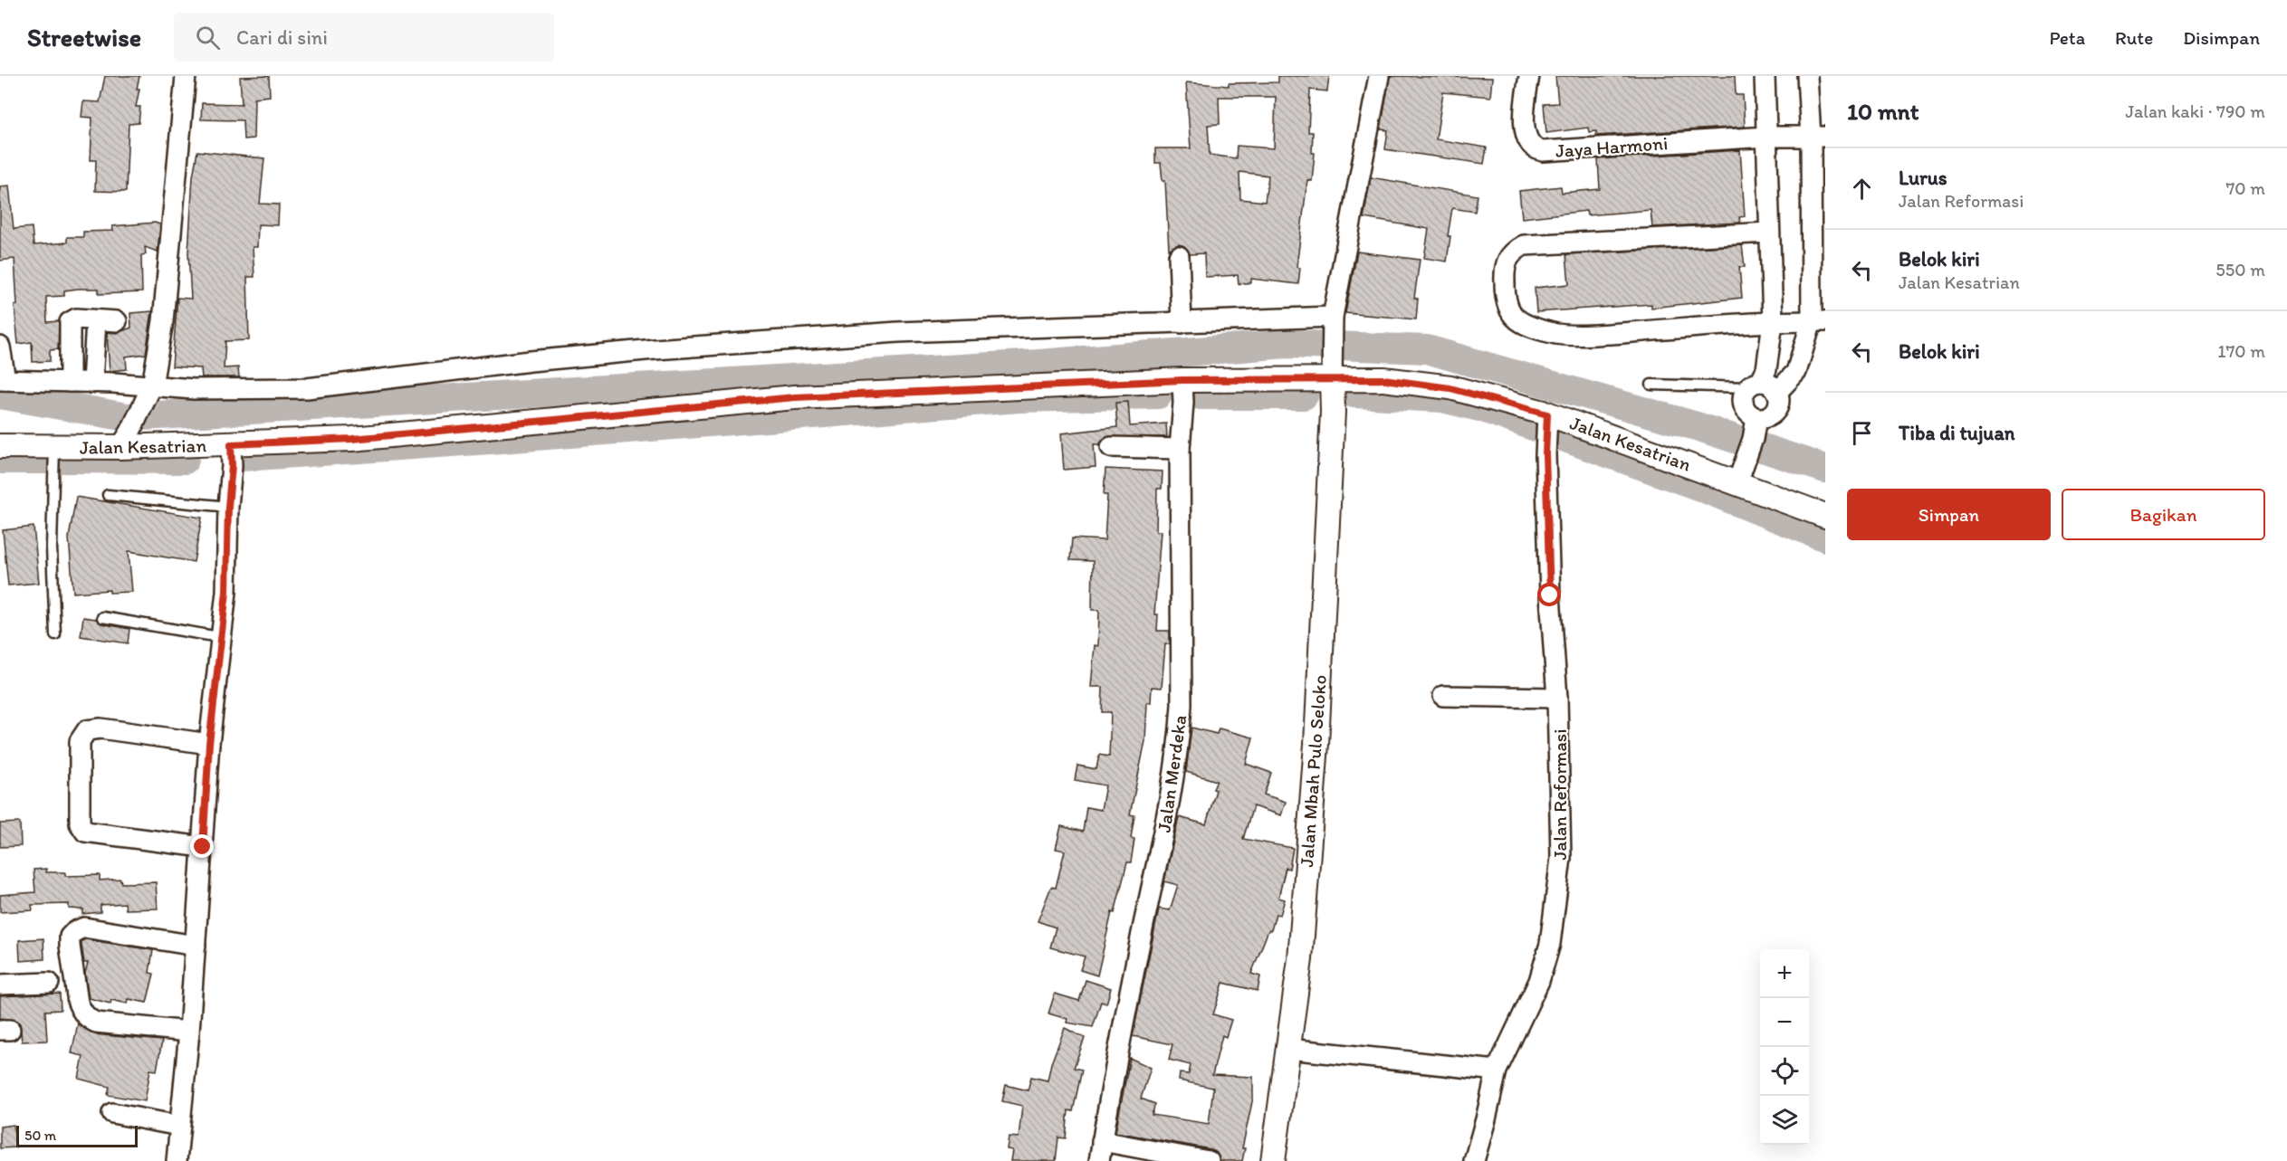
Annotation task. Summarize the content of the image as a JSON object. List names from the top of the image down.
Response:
{
  "streets": {
    "street": [
      "Jaya Harmoni",
      "Jalan Kesatrian",
      "Jalan Mbah Pulo Seloko",
      "Jalan Merdeka",
      "Jalan Reformasi"
    ]
  },
  "crossings": [
    ["Jalan Kesatrian", "Jalan Mbah Pulo Seloko"],
    ["Jalan Kesatrian", "Jalan Merdeka"],
    ["Jalan Kesatrian", "Jalan Reformasi"]
  ],
  "scale_bar": "50 m",
  "page": {
    "header": "Streetwise",
    "search": "Cari di sini",
    "nav": ["Peta", "Rute", "Disimpan"],
    "heading": ["10 mnt", "Jalan kaki · 790 m"],
    "list": [
      ["Lurus", "Jalan Reformasi", "70 m"],
      ["Belok kiri", "Jalan Kesatrian", "550 m"],
      ["Belok kiri", "170 m"],
      "Tiba di tujuan"
    ],
    "buttons": ["Simpan", "Bagikan"],
    "map_buttons": ["+", "−"],
    "scale": "50 m"
  }
}
